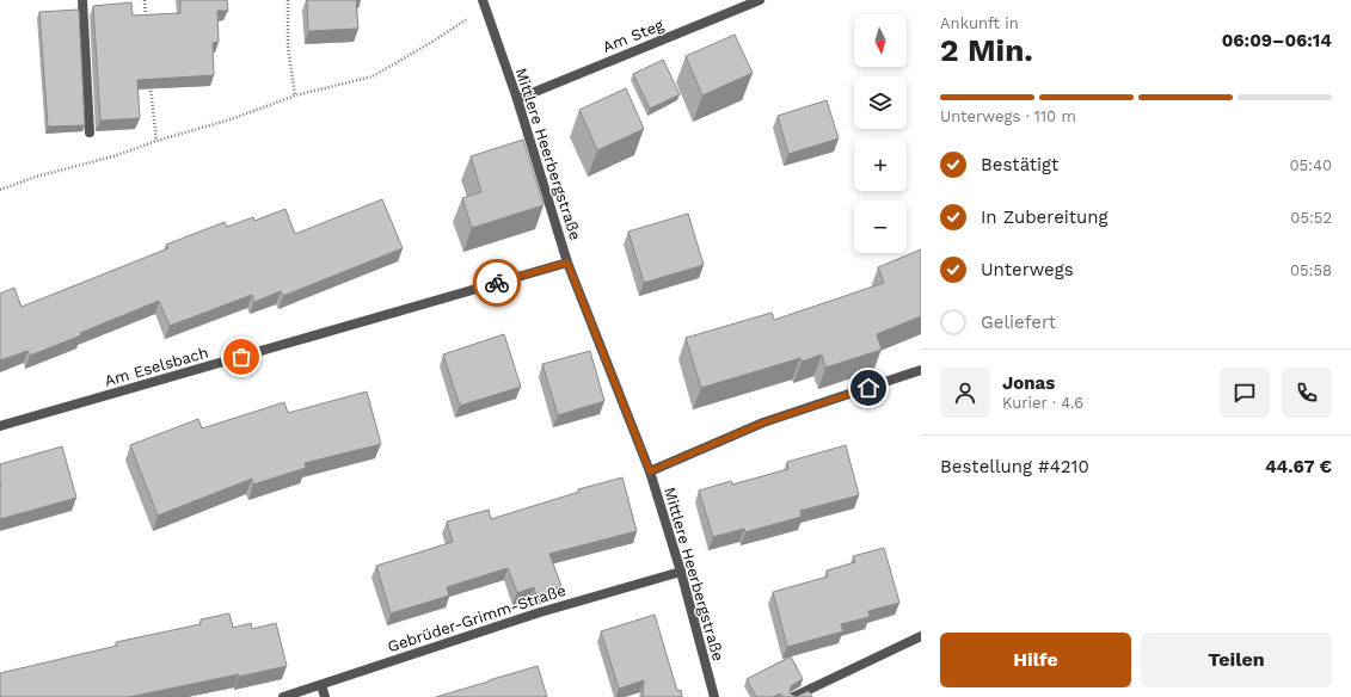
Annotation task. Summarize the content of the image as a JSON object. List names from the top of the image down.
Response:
{
  "streets": {
    "street": [
      "Am Steg",
      "Mittlere Heerbergstraße",
      "Am Eselsbach",
      "Gebrüder-Grimm-Straße"
    ]
  },
  "crossings": [
    ["Am Steg", "Mittlere Heerbergstraße"],
    ["Mittlere Heerbergstraße", "Am Eselsbach"],
    ["Mittlere Heerbergstraße", "Gebrüder-Grimm-Straße"]
  ],
  "north": "bottom",
  "page": {
    "heading": ["2 Min.", "Ankunft in", "06:09–06:14"],
    "panel": [
      "Jonas",
      "Kurier · 4.6",
      "Bestellung #4210",
      "44.67 €"
    ],
    "map_buttons": ["+", "−"],
    "bar": "Unterwegs · 110 m",
    "list": [
      ["Bestätigt", "05:40"],
      ["In Zubereitung", "05:52"],
      ["Unterwegs", "05:58"],
      "Geliefert"
    ],
    "buttons": ["Hilfe", "Teilen"]
  }
}
